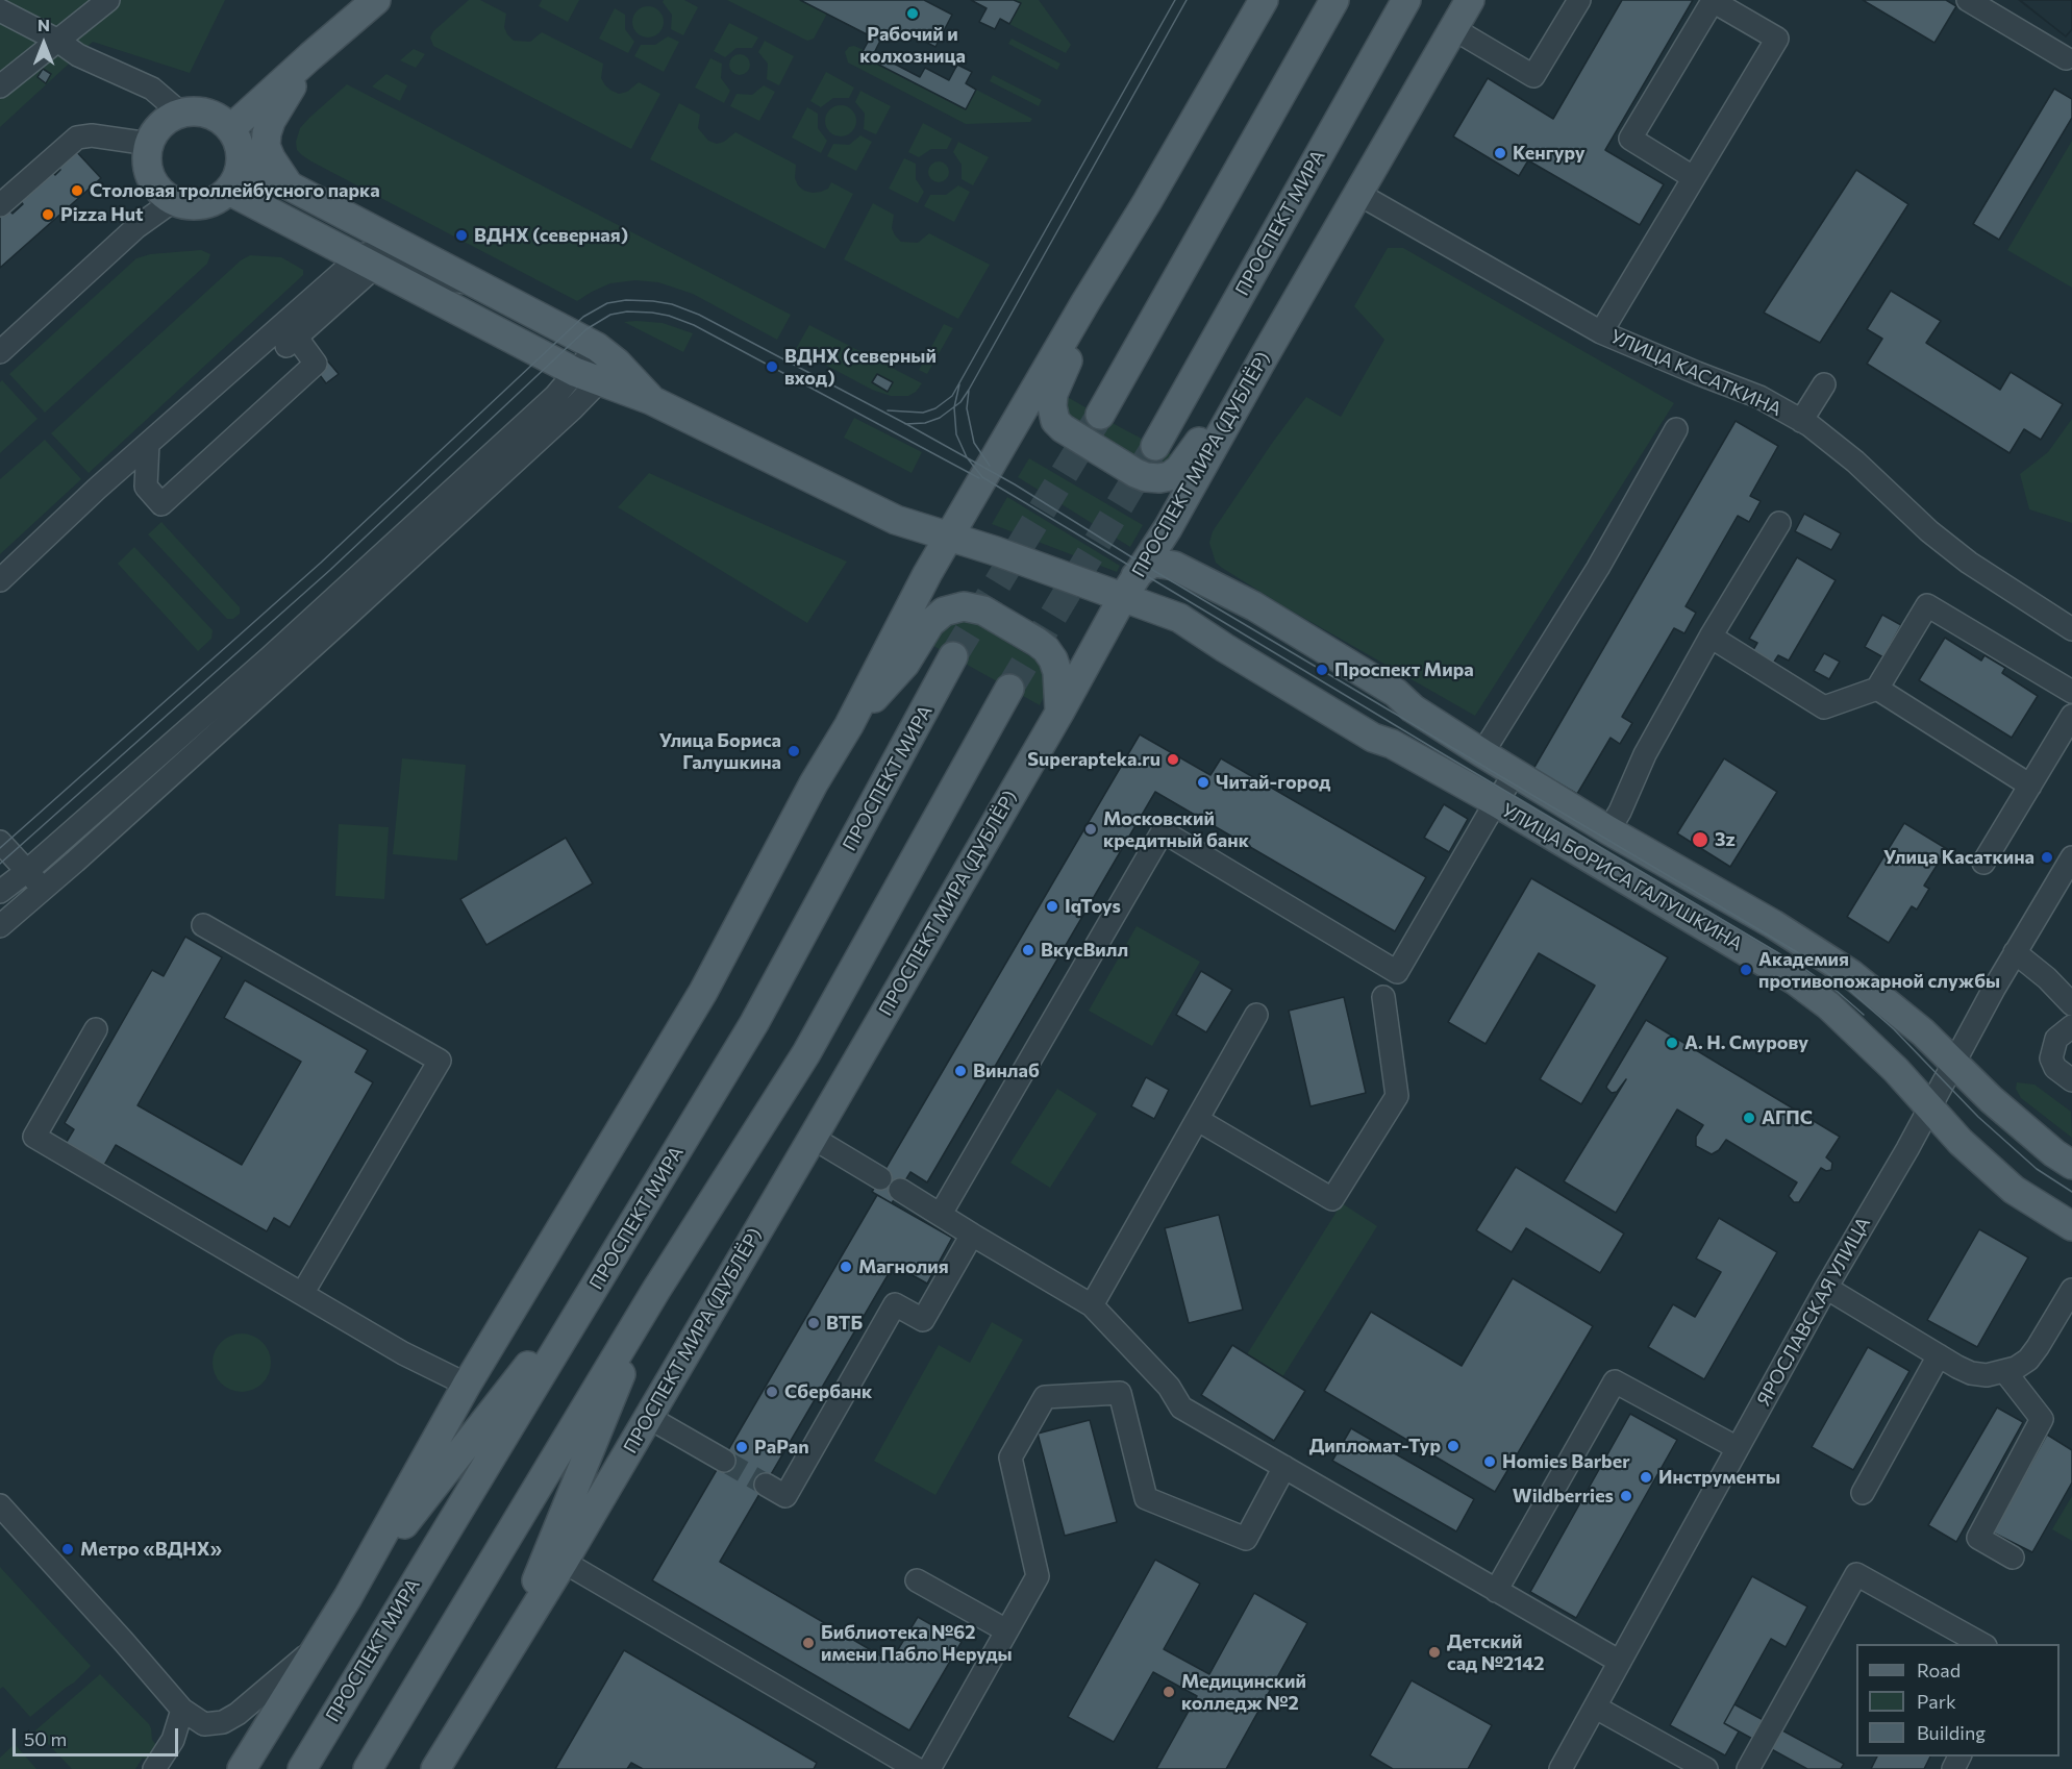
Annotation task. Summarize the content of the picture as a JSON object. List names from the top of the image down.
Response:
{
  "streets": {
    "main road": ["ПРОСПЕКТ МИРА", "ПРОСПЕКТ МИРА (ДУБЛЁР)", "УЛИЦА БОРИСА ГАЛУШКИНА"],
    "street": ["УЛИЦА КАСАТКИНА", "ЯРОСЛАВСКАЯ УЛИЦА"]
  },
  "crossings": [
    ["УЛИЦА КАСАТКИНА", "ПРОСПЕКТ МИРА (ДУБЛЁР)"],
    ["ПРОСПЕКТ МИРА (ДУБЛЁР)", "УЛИЦА БОРИСА ГАЛУШКИНА"],
    ["УЛИЦА БОРИСА ГАЛУШКИНА", "ЯРОСЛАВСКАЯ УЛИЦА"]
  ],
  "places": [
    "Рабочий и колхозница",
    "Кенгуру",
    "Столовая троллейбусного парка",
    "Pizza Hut",
    "ВДНХ (северная)",
    "ВДНХ (северный вход)",
    "Проспект Мира",
    "Улица Бориса Галушкина",
    "Superapteka.ru",
    "Читай-город",
    "Московский кредитный банк",
    "3z",
    "Улица Касаткина",
    "IqToys",
    "ВкусВилл",
    "Академия противопожарной службы",
    "А. Н. Смурову",
    "Винлаб",
    "АГПС",
    "Магнолия",
    "ВТБ",
    "Сбербанк",
    "Дипломат-Тур",
    "PaPan",
    "Homies Barber",
    "Инструменты",
    "Wildberries",
    "Метро «ВДНХ»",
    "Библиотека №62 имени Пабло Неруды",
    "Детский сад №2142",
    "Медицинский колледж №2"
  ],
  "legend": ["Road", "Park", "Building"],
  "scale_bar": "50 m",
  "north": "top"
}
